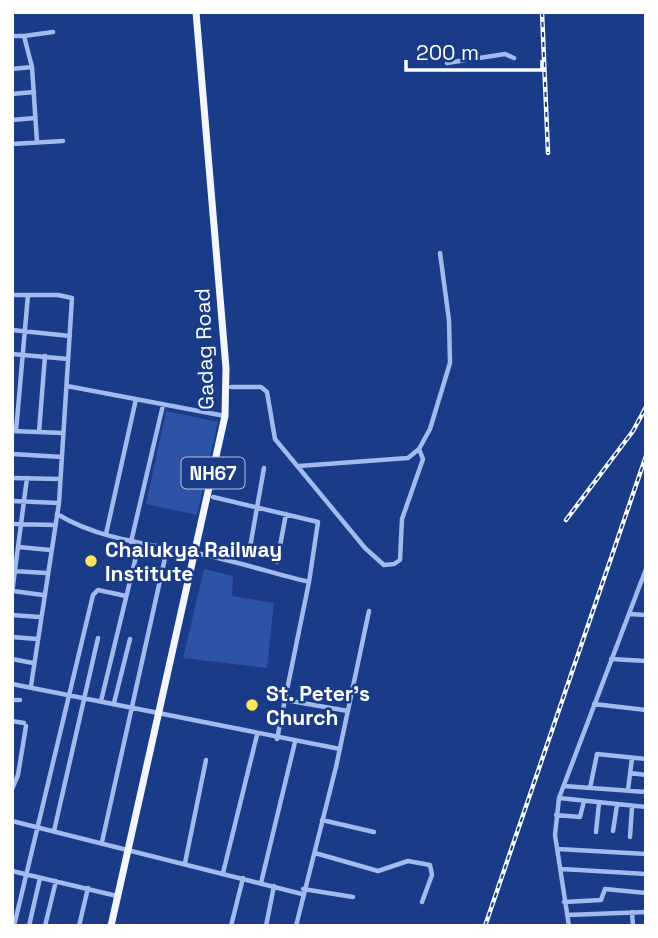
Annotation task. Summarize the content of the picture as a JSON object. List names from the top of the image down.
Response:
{
  "streets": {
    "highway": ["Gadag Road", "NH67"]
  },
  "places": ["Chalukya Railway Institute", "St. Peter's Church"],
  "scale_bar": "200 m"
}
